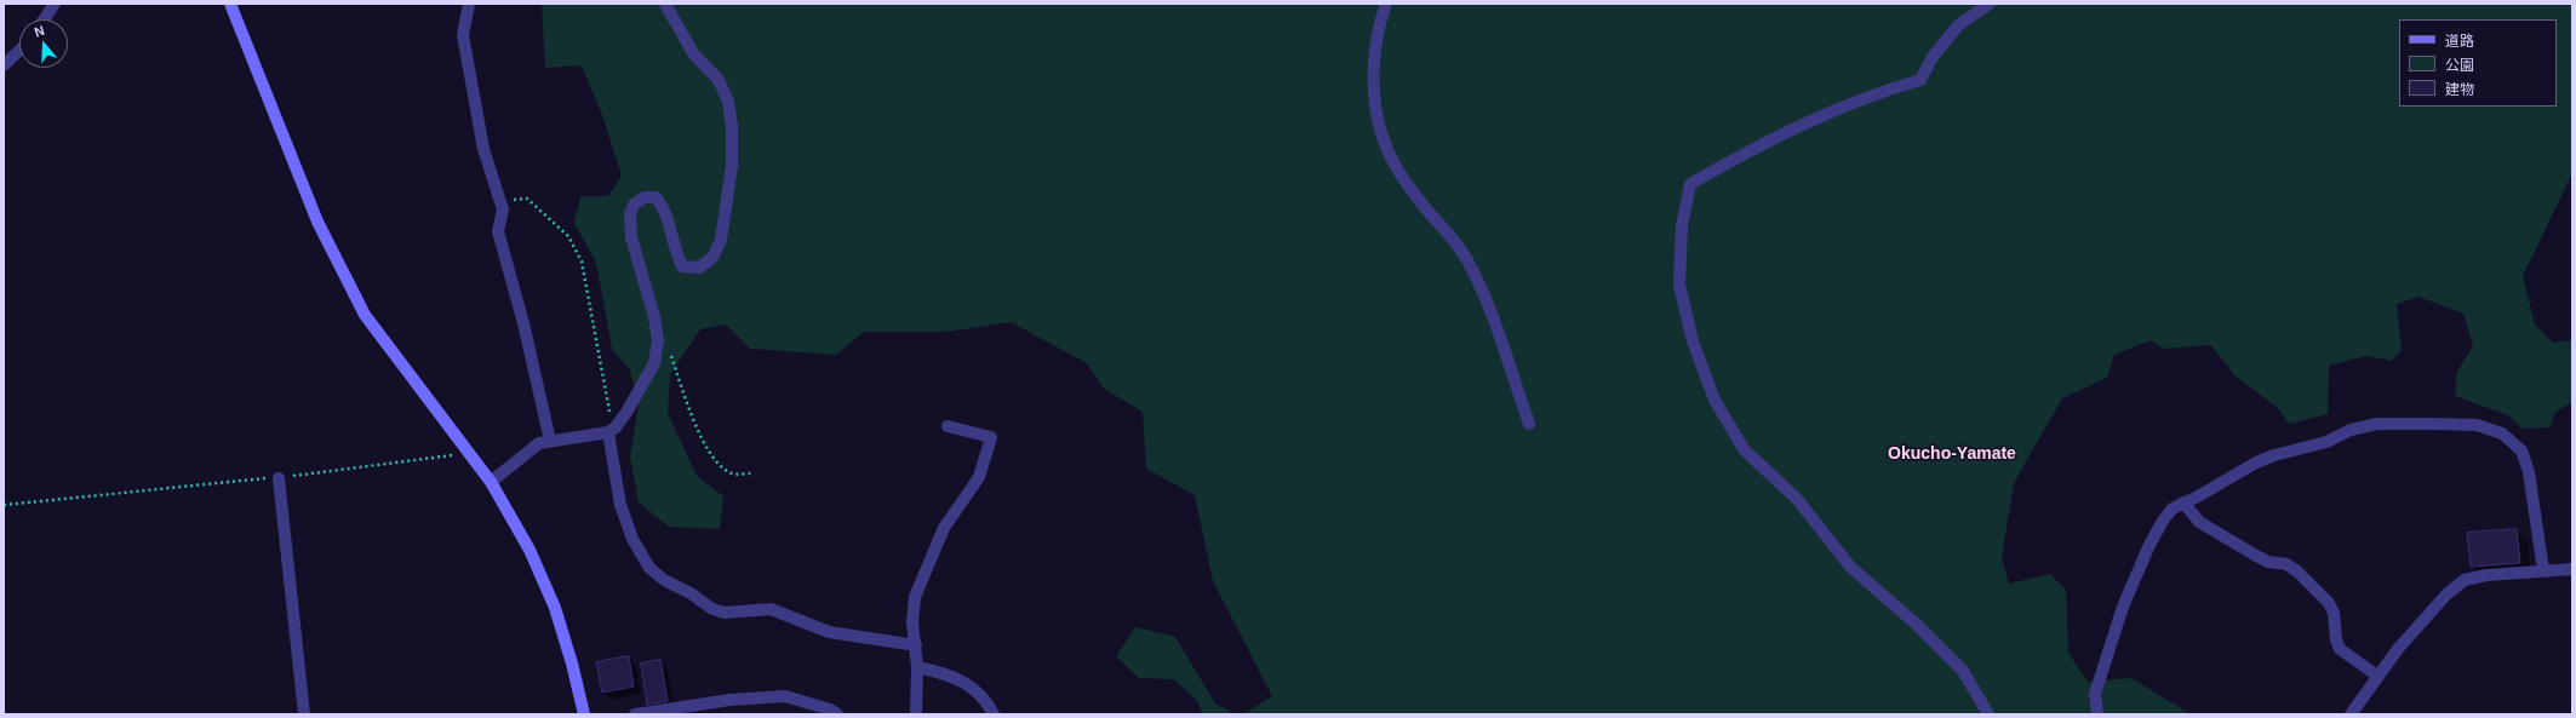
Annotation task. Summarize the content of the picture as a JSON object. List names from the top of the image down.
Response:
{
  "districts": ["Okucho-Yamate"],
  "legend": ["道路", "公園", "建物"],
  "north": "top"
}
